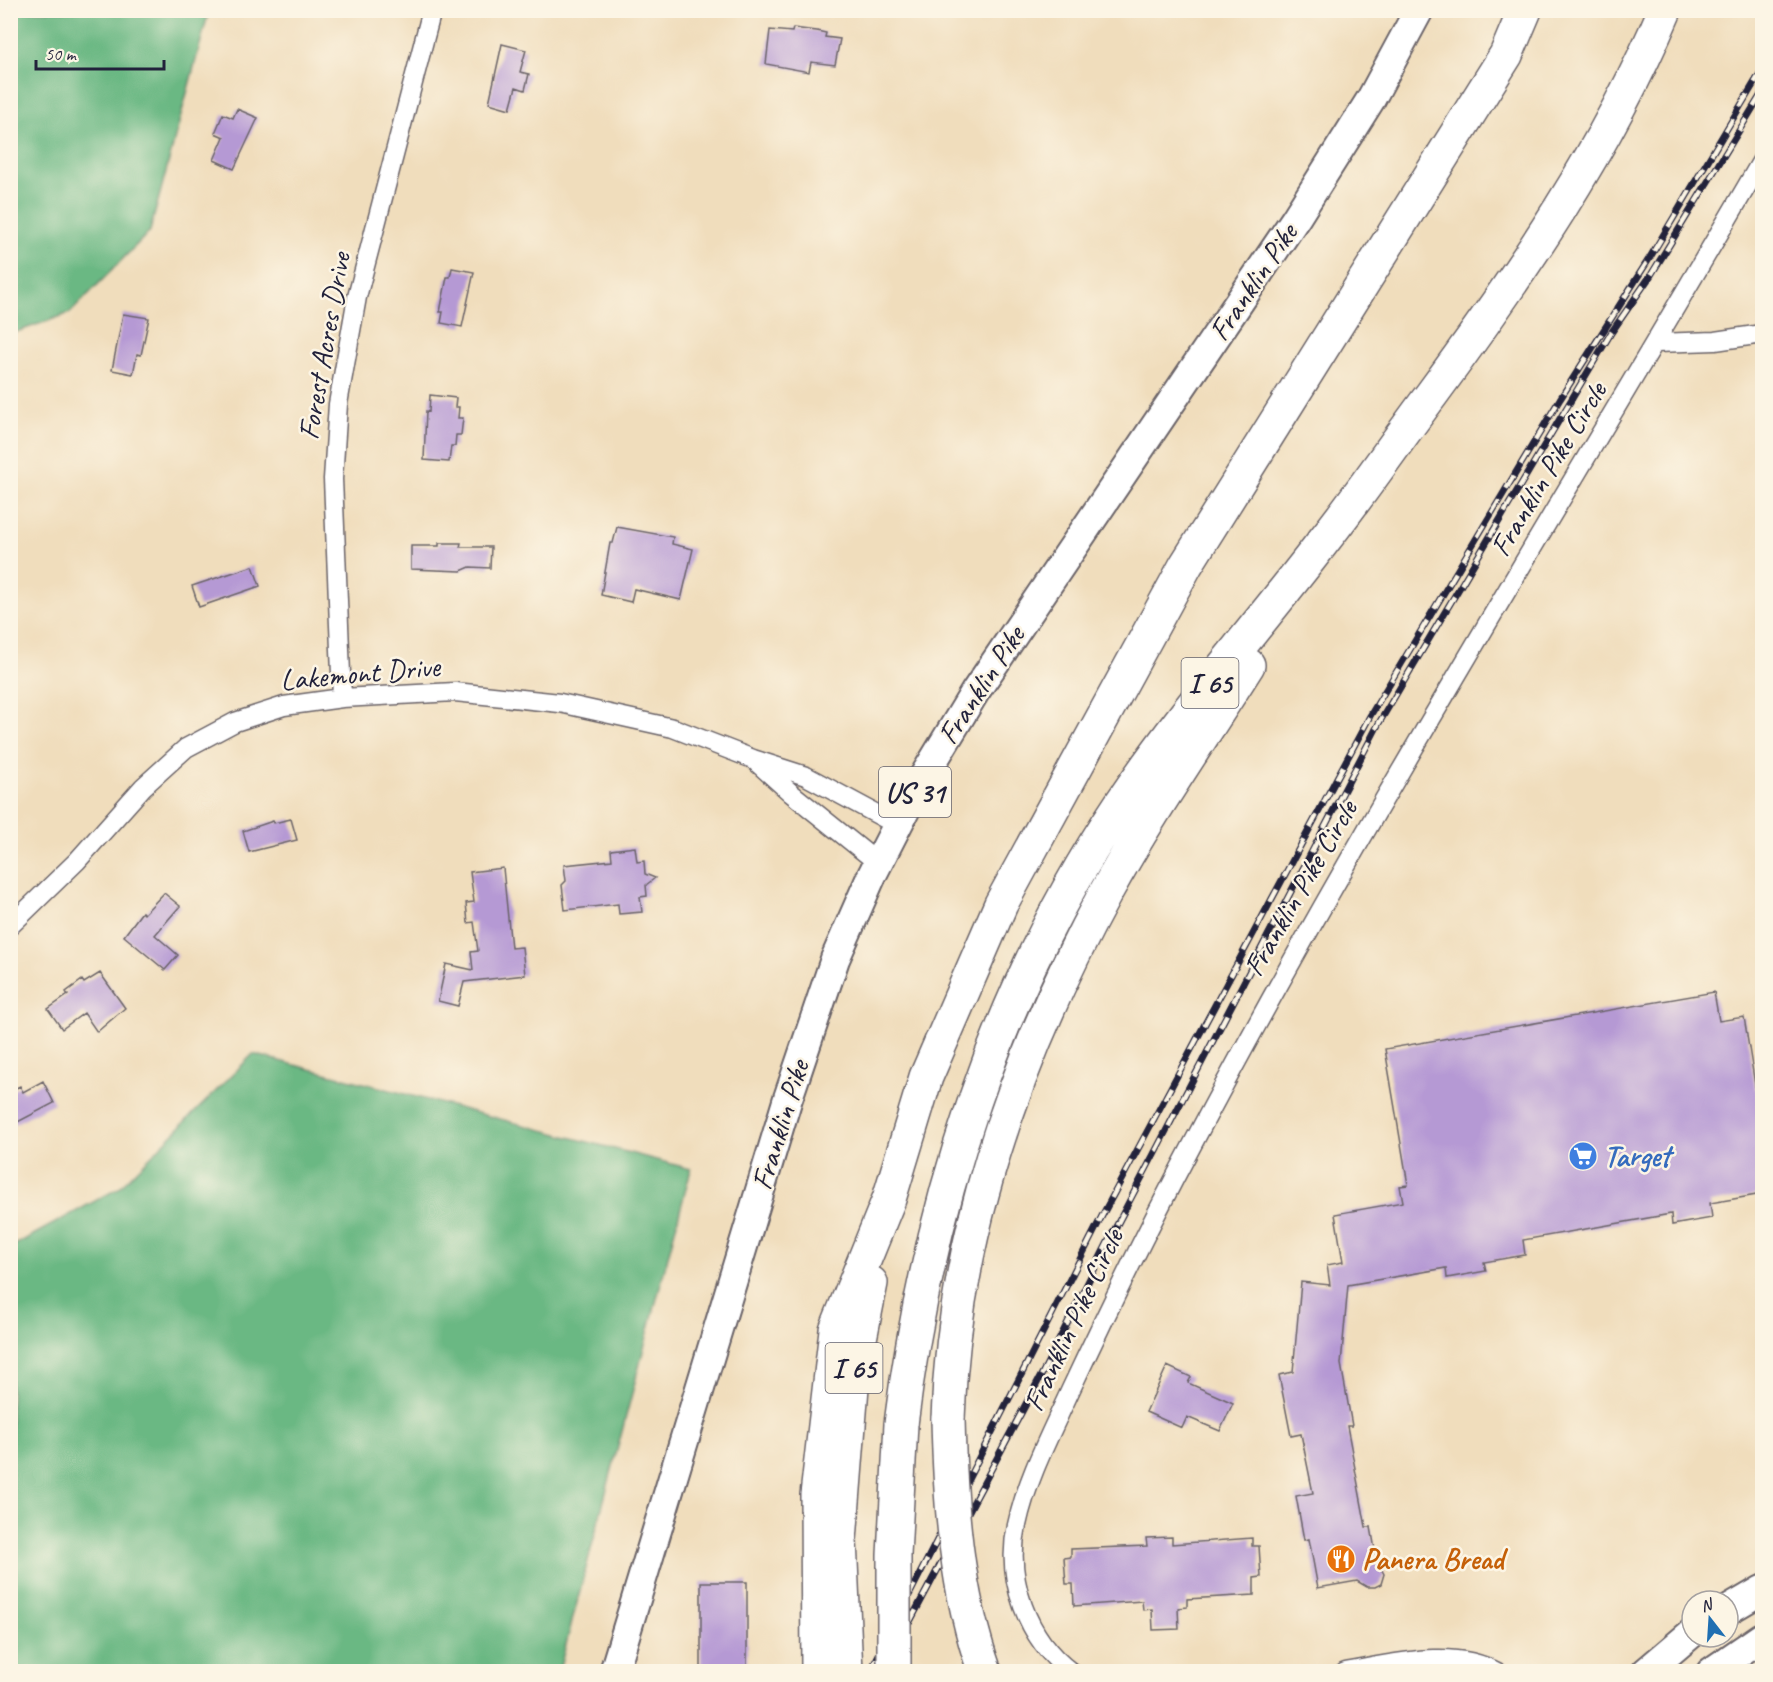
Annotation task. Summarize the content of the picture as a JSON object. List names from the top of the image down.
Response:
{
  "streets": {
    "highway": ["I 65"],
    "main road": ["Franklin Pike", "US 31"],
    "street": ["Forest Acres Drive", "Franklin Pike Circle", "Lakemont Drive"]
  },
  "crossings": [
    ["Franklin Pike", "Lakemont Drive"],
    ["Forest Acres Drive", "Lakemont Drive"]
  ],
  "places": {
    "supermarket": ["Target"],
    "restaurant": ["Panera Bread"]
  },
  "scale_bar": "50 m",
  "north": "top"
}
